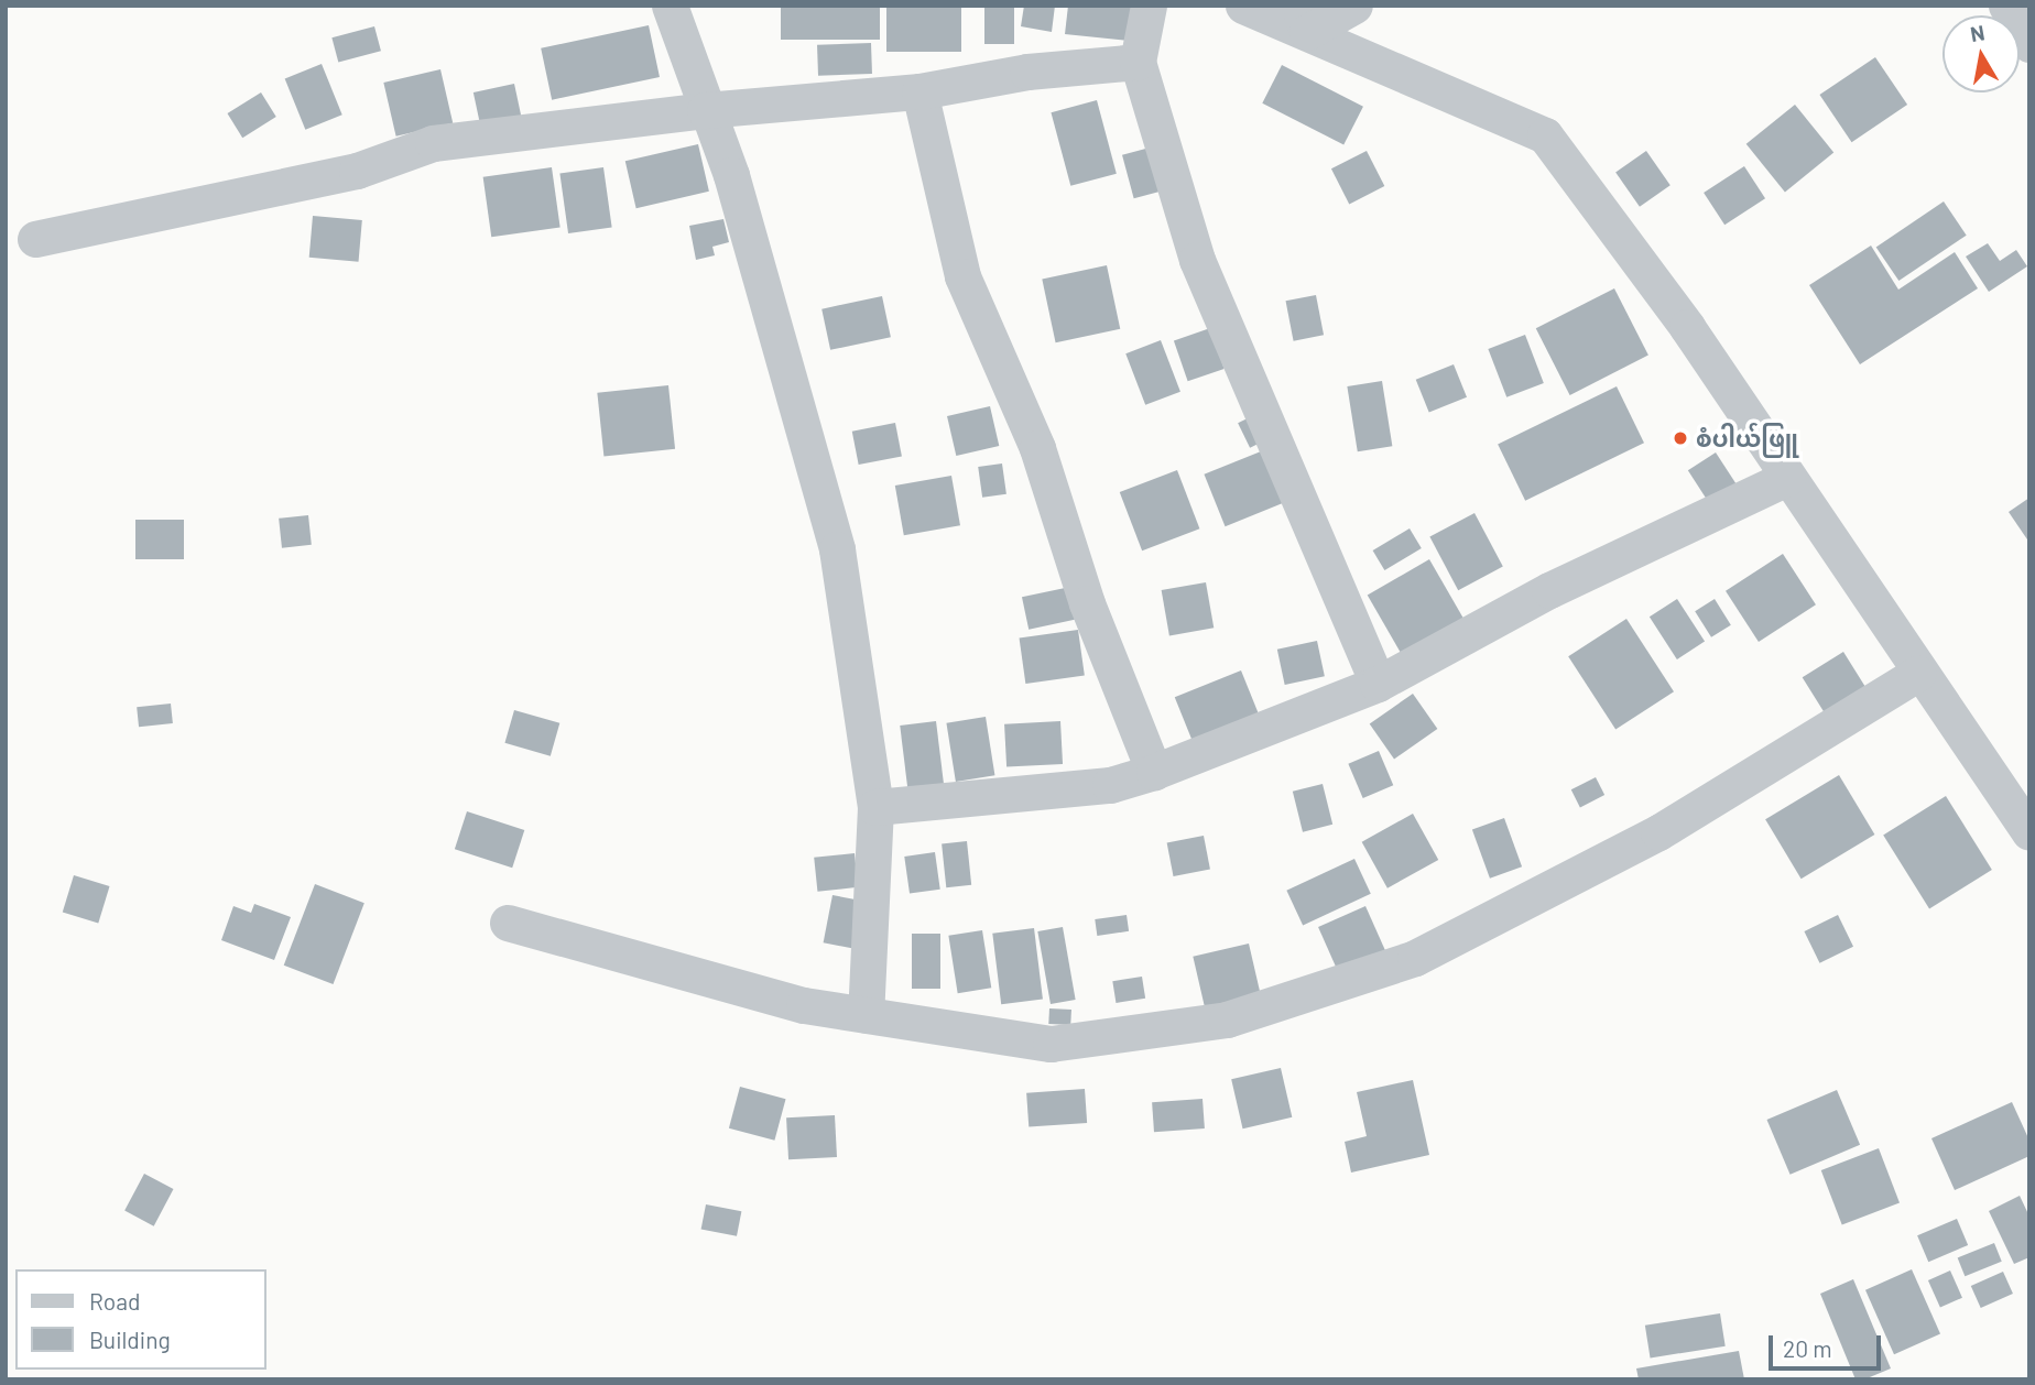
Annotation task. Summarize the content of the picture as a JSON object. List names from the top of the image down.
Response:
{
  "places": ["စံပါယ်ဖြူ"],
  "legend": ["Road", "Building"],
  "scale_bar": "20 m",
  "north": "top"
}
